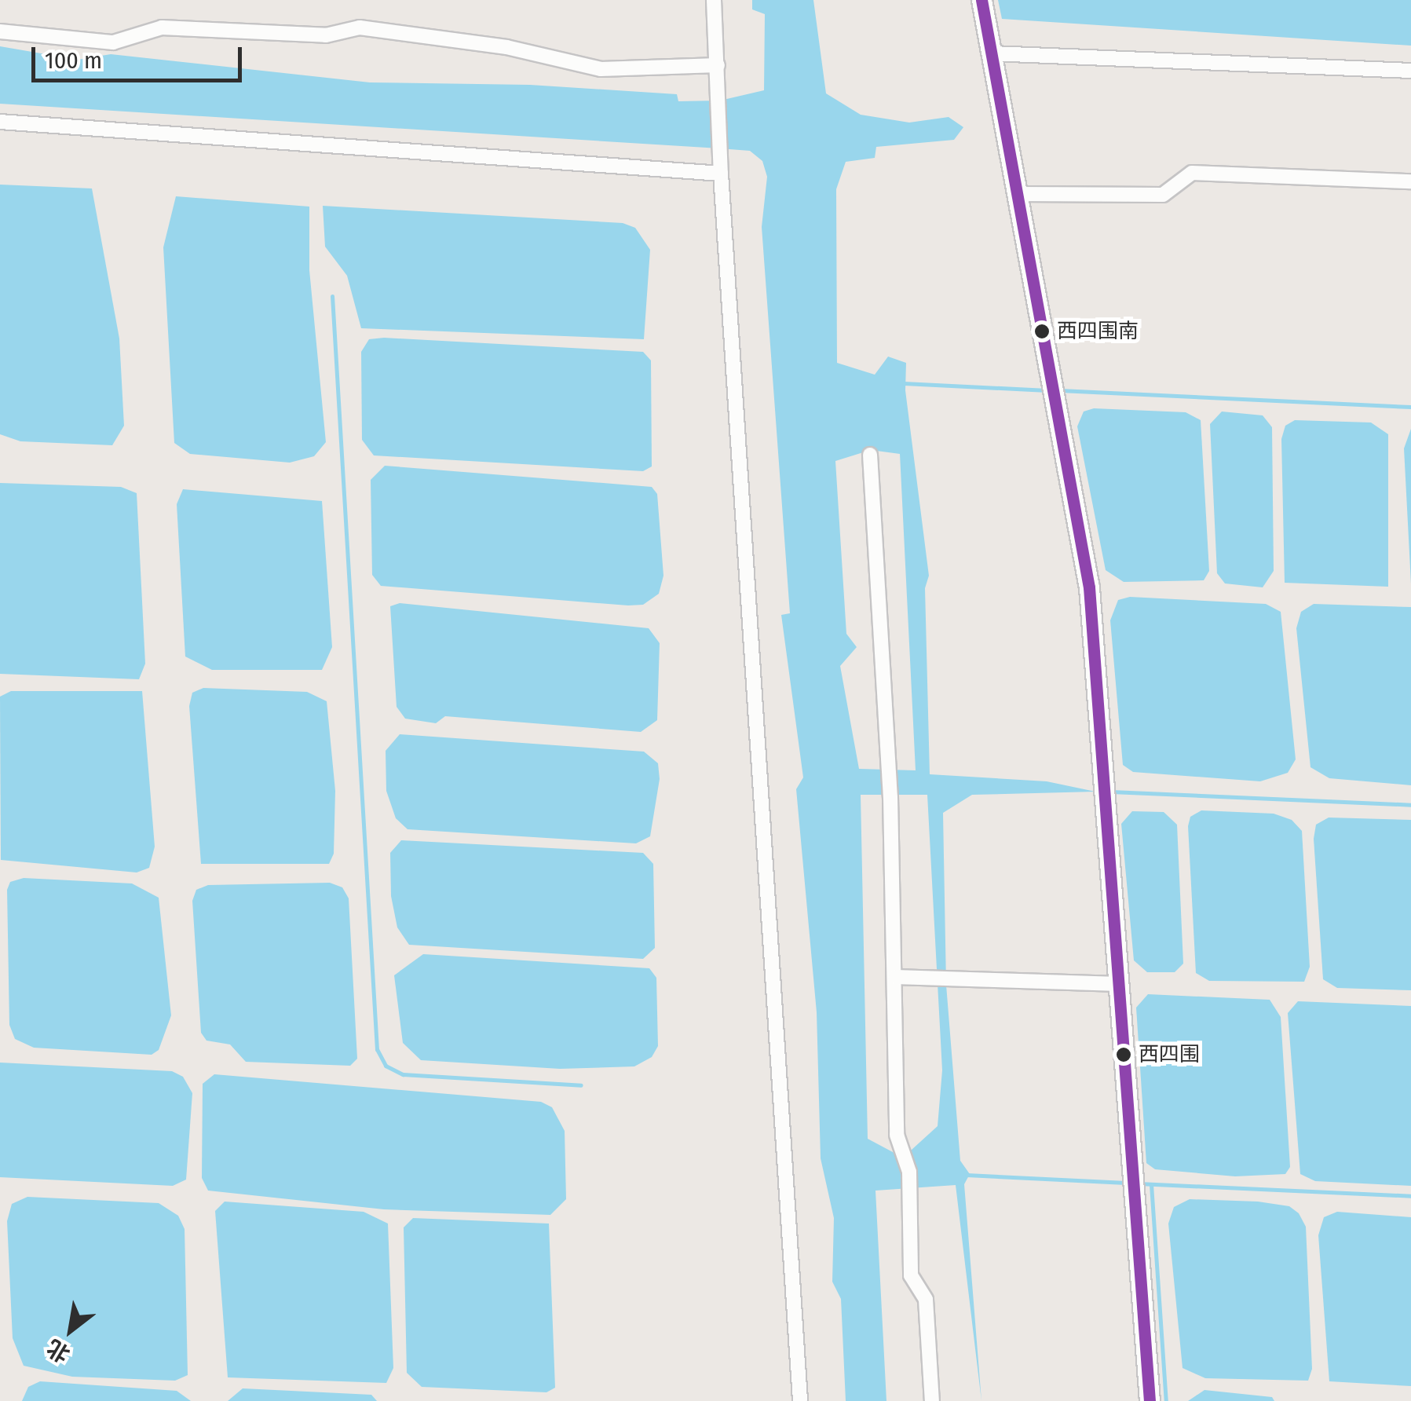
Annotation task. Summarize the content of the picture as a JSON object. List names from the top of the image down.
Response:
{
  "places": ["西四围南", "西四围"],
  "scale_bar": "100 m",
  "north": "bottom left"
}
